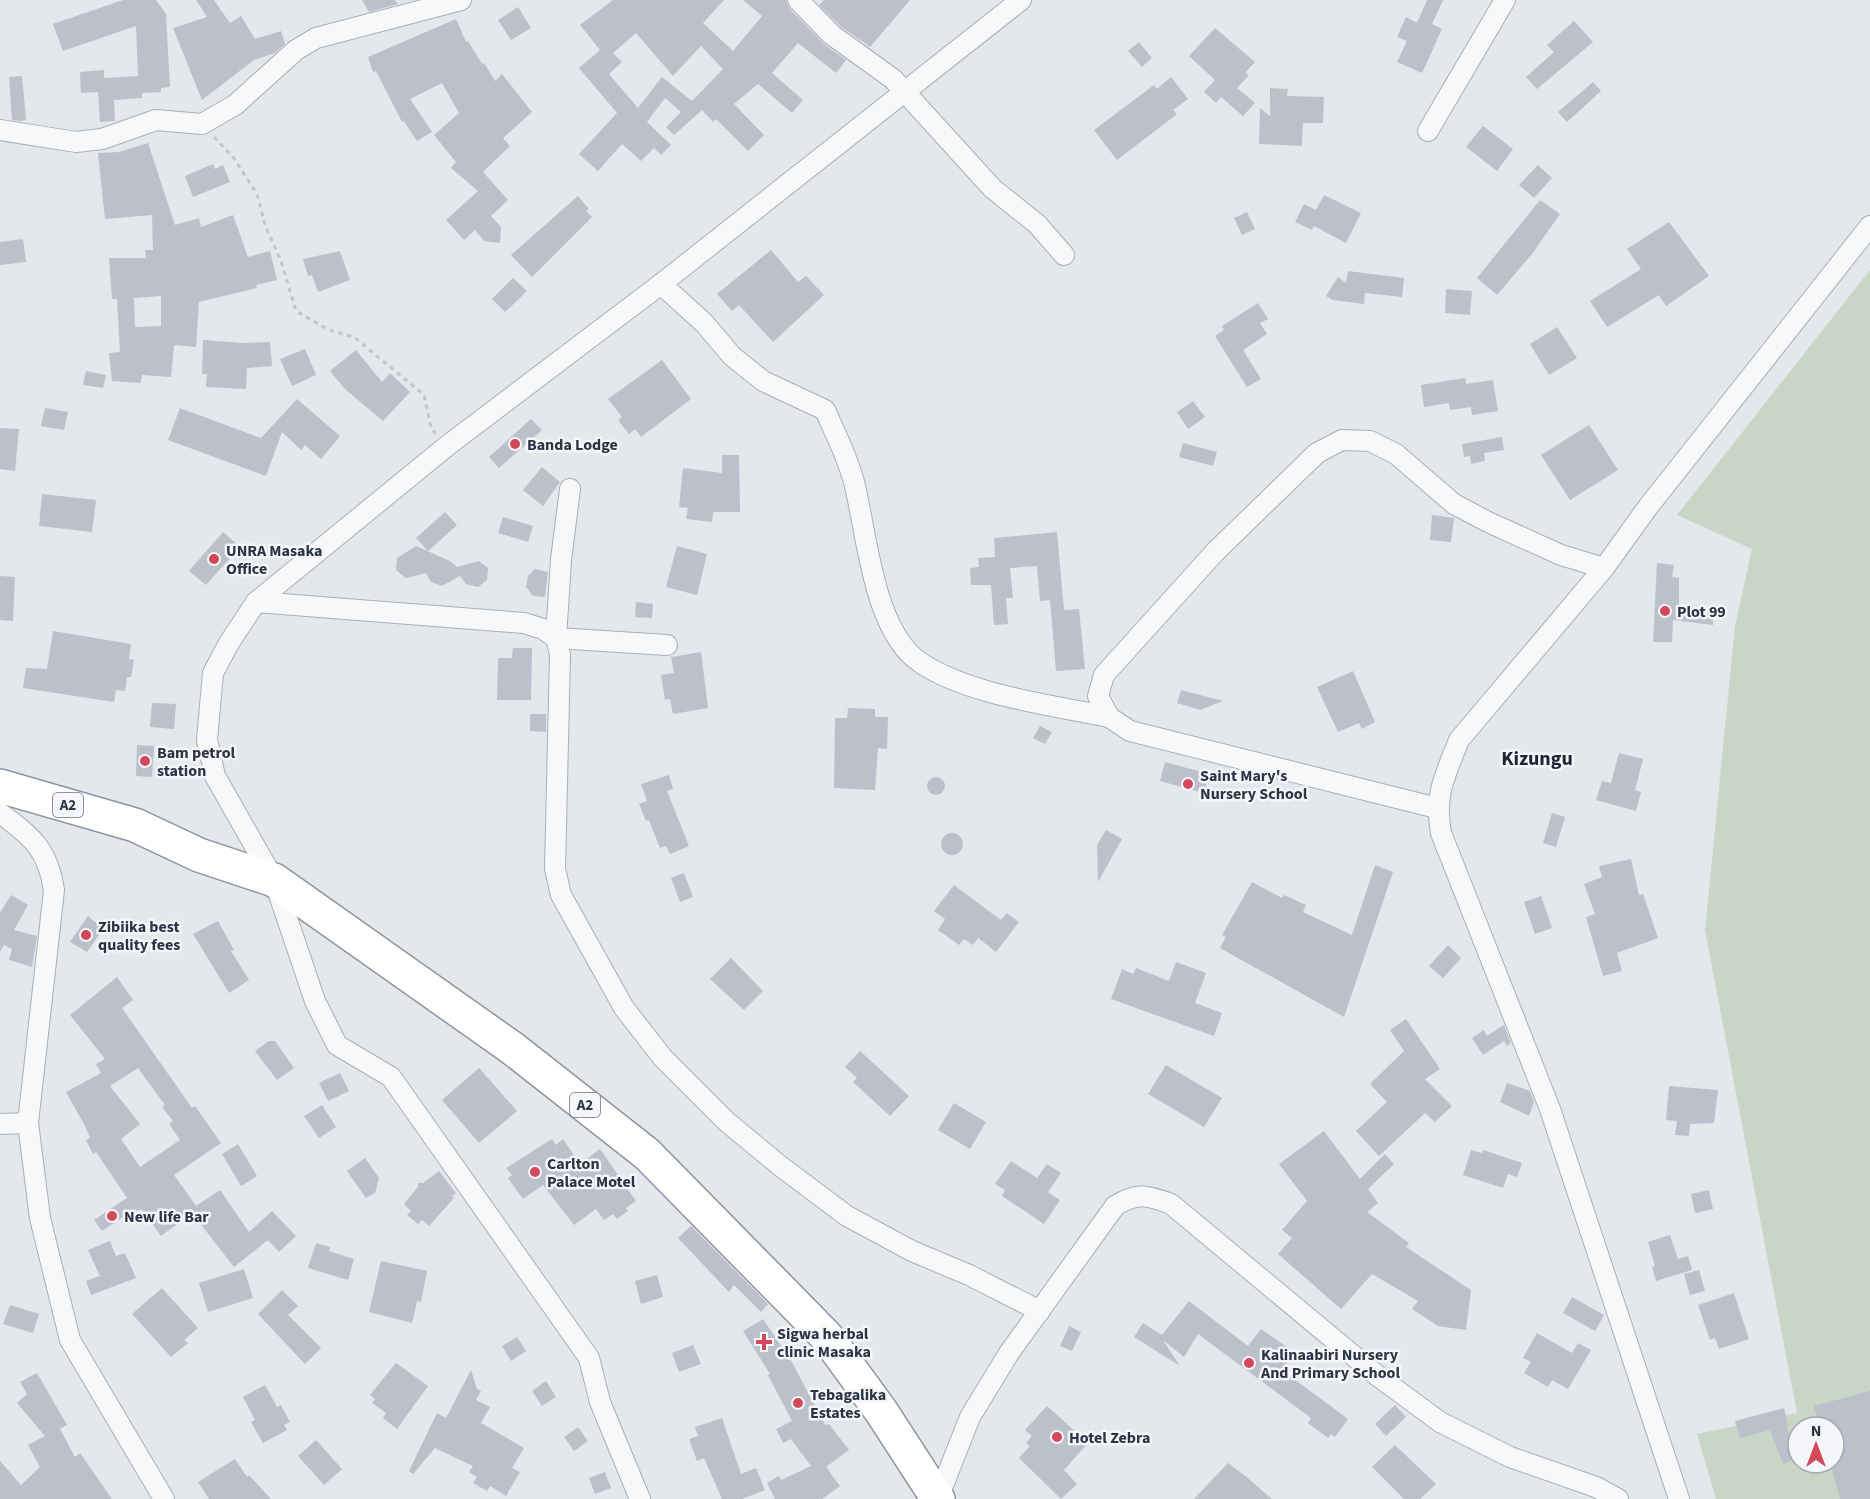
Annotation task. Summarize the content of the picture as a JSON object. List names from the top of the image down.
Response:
{
  "streets": {
    "highway": ["A2"]
  },
  "districts": ["Kizungu"],
  "places": {
    "other": [
      "Banda Lodge",
      "UNRA Masaka Office",
      "Plot 99",
      "Bam petrol station",
      "Saint Mary's Nursery School",
      "Zibiika best quality fees",
      "Carlton Palace Motel",
      "New life Bar",
      "Kalinaabiri Nursery And Primary School",
      "Tebagalika Estates",
      "Hotel Zebra"
    ],
    "health": ["Sigwa herbal clinic Masaka"]
  },
  "north": "top"
}
